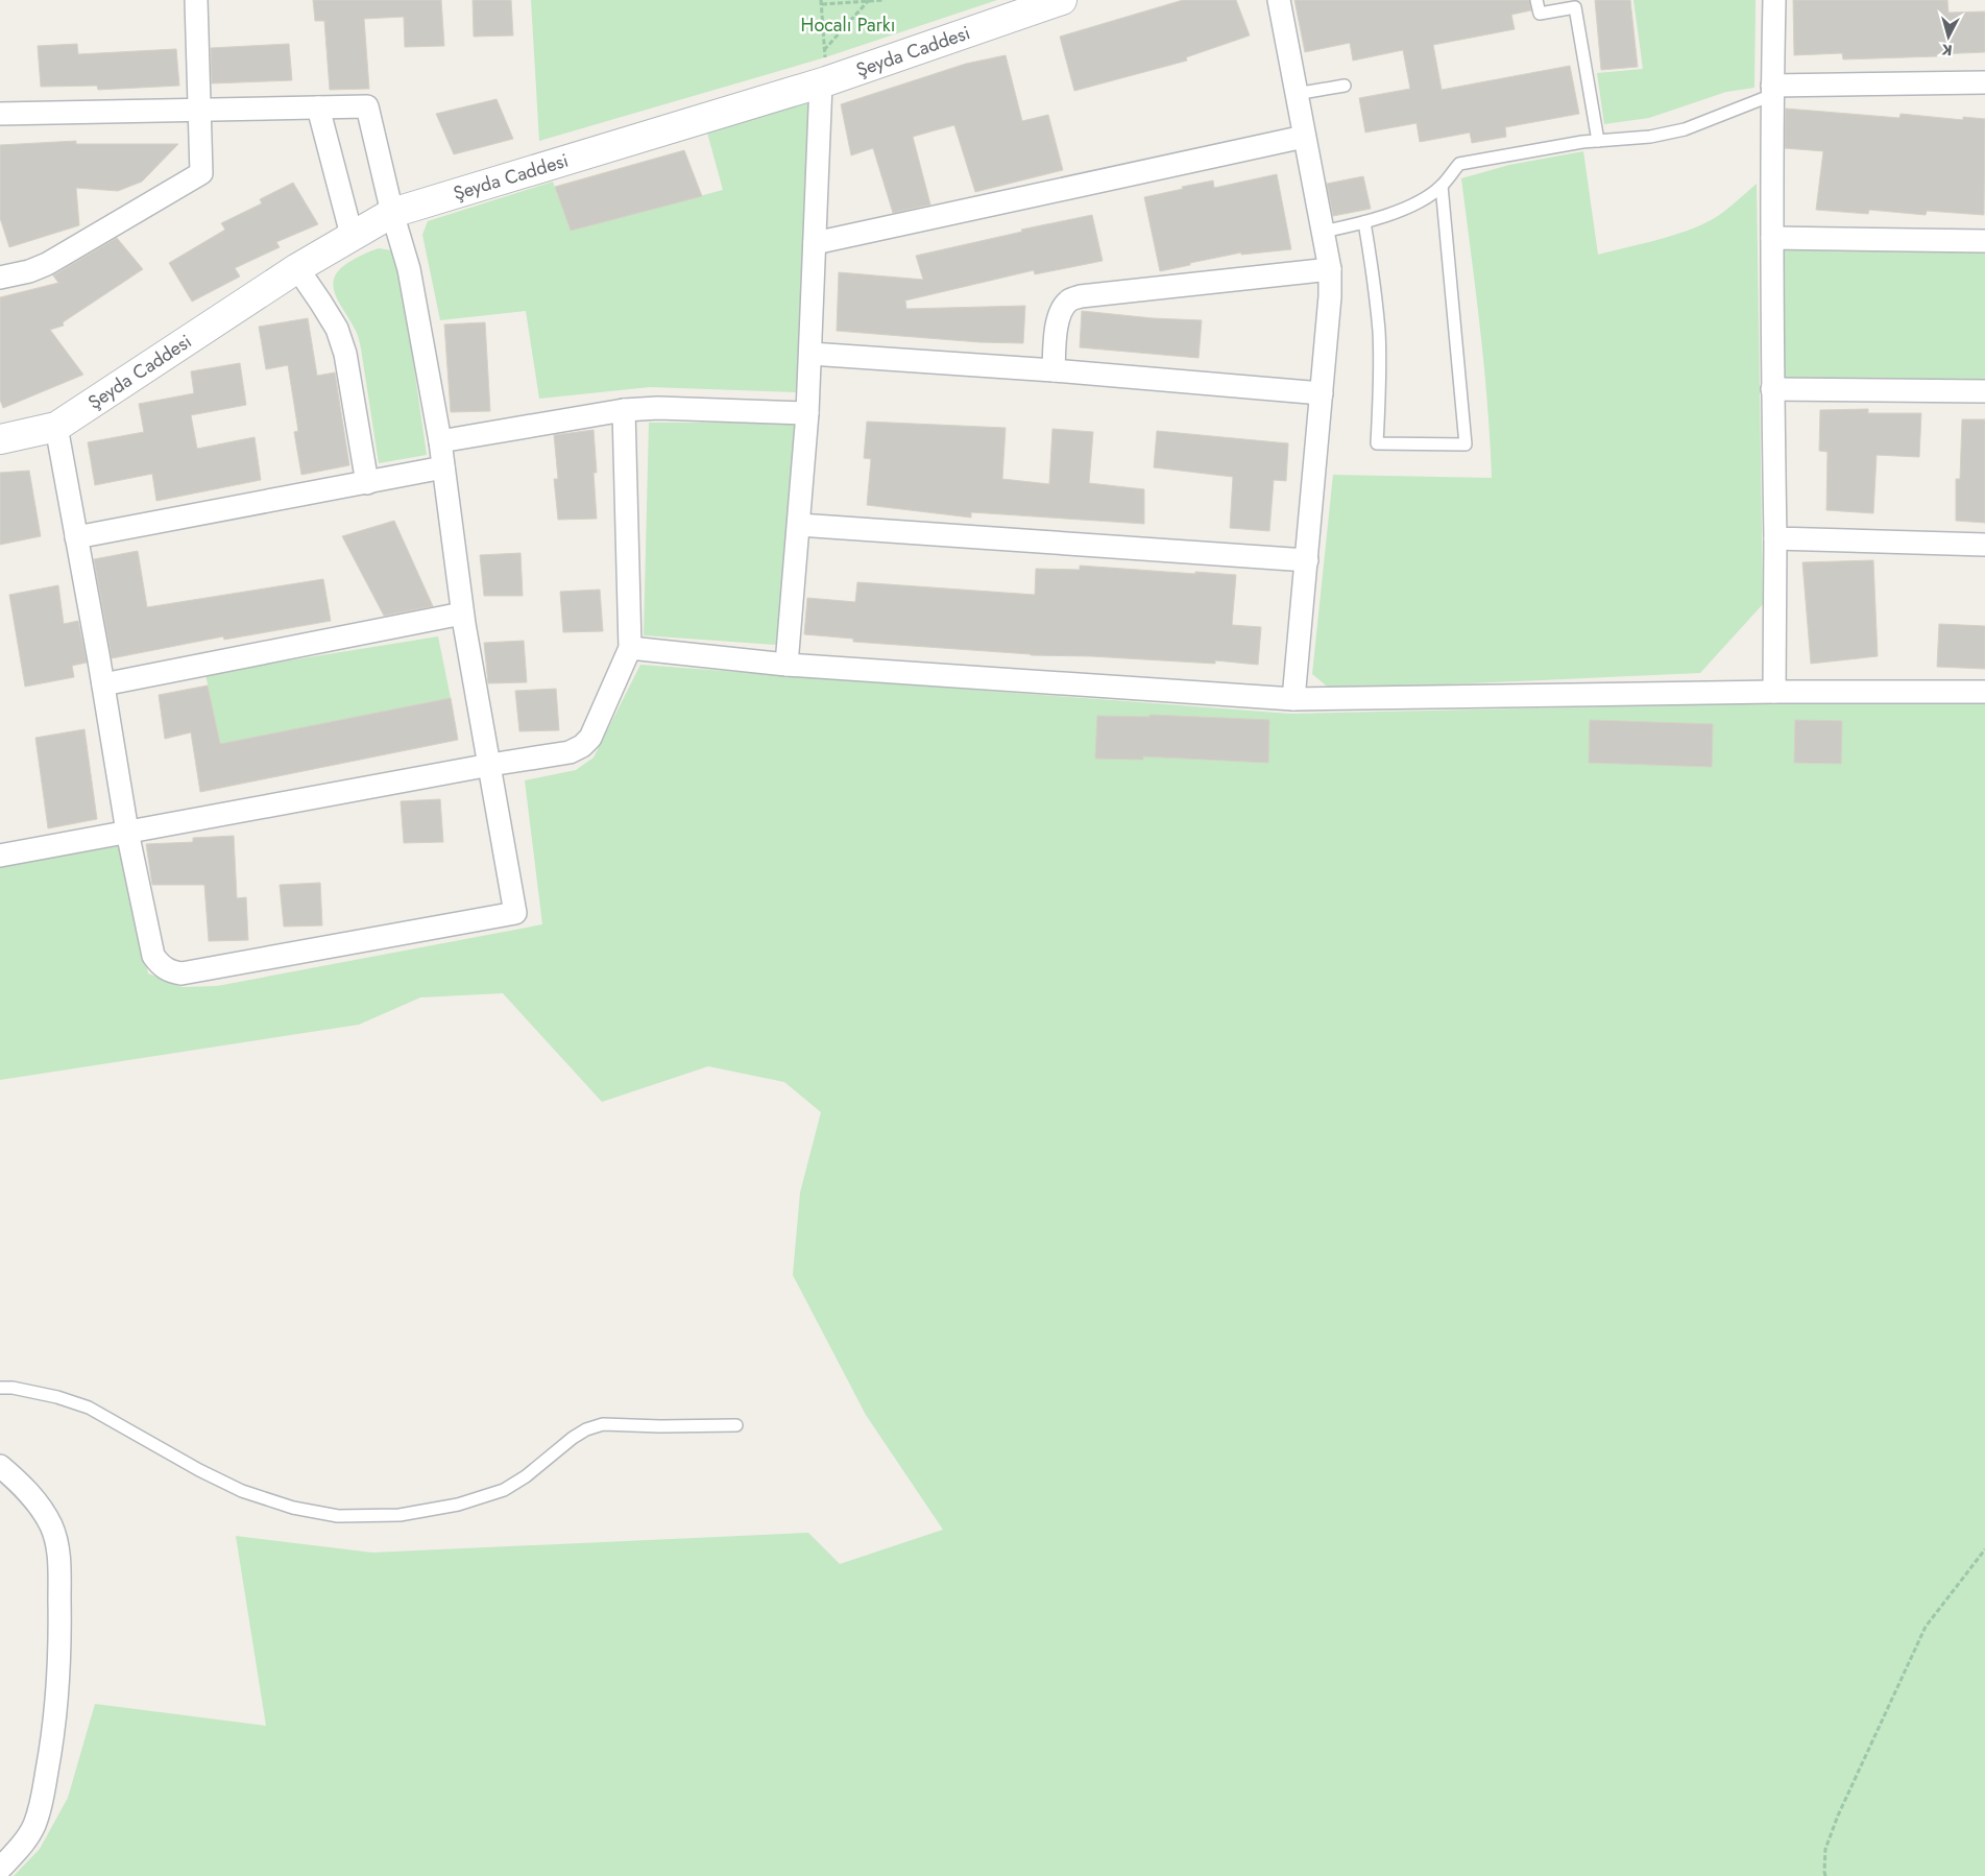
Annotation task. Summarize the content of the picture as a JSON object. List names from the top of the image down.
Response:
{
  "streets": {
    "main road": ["Şeyda Caddesi"]
  },
  "parks": ["Hocalı Parkı"],
  "north": "bottom"
}
